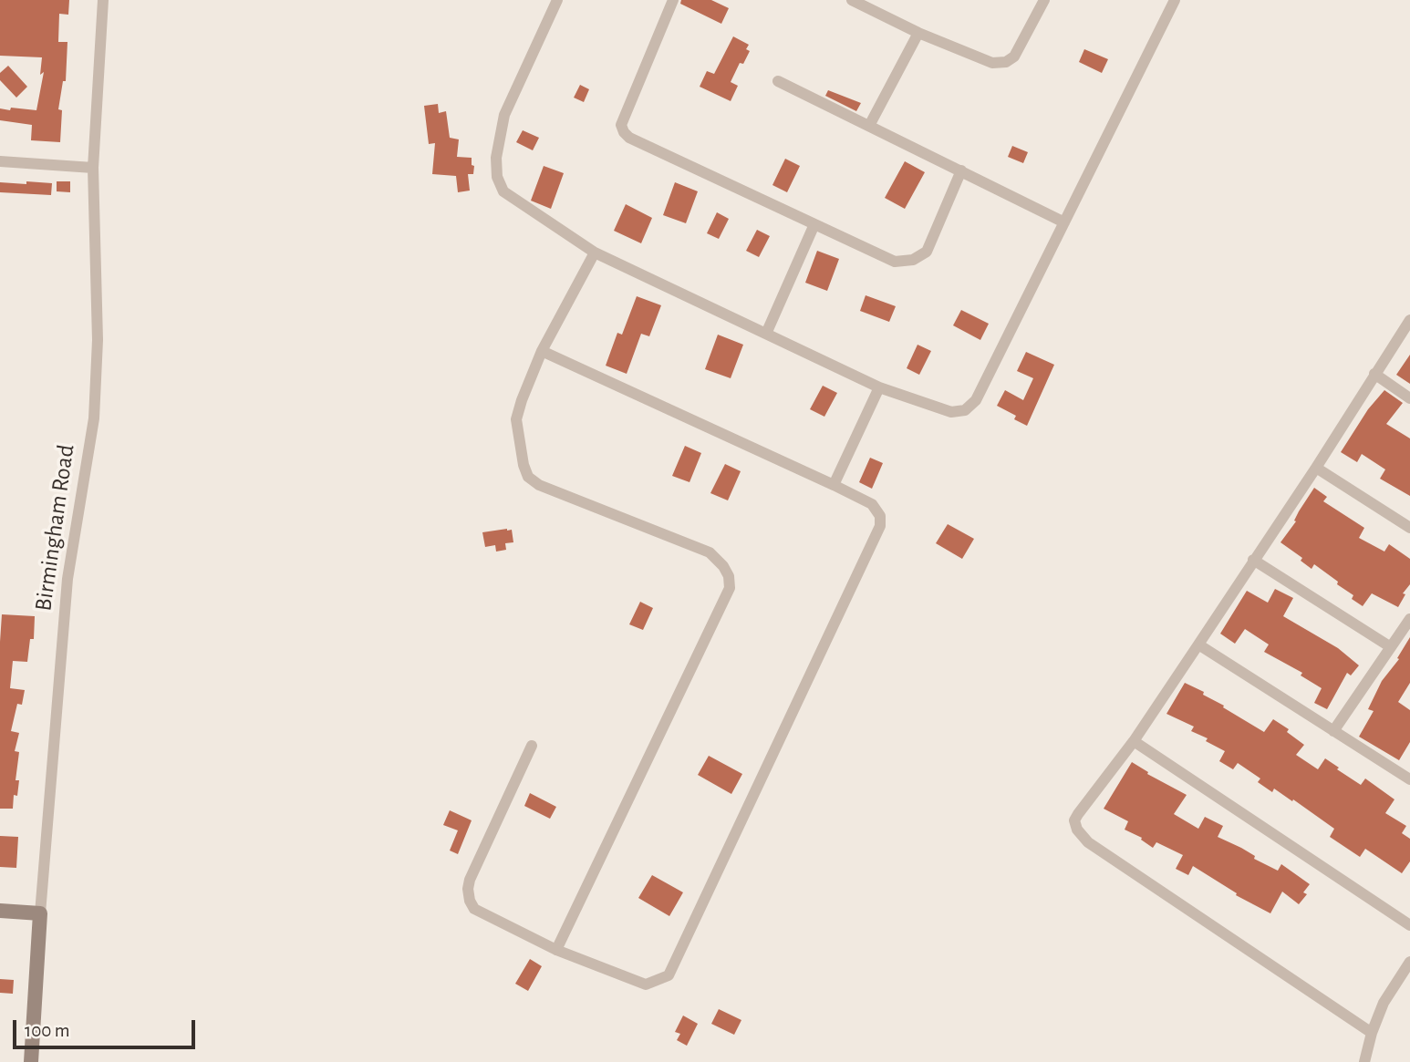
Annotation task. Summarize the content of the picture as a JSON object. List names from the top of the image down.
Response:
{
  "streets": {
    "street": ["Birmingham Road"]
  },
  "scale_bar": "100 m"
}
